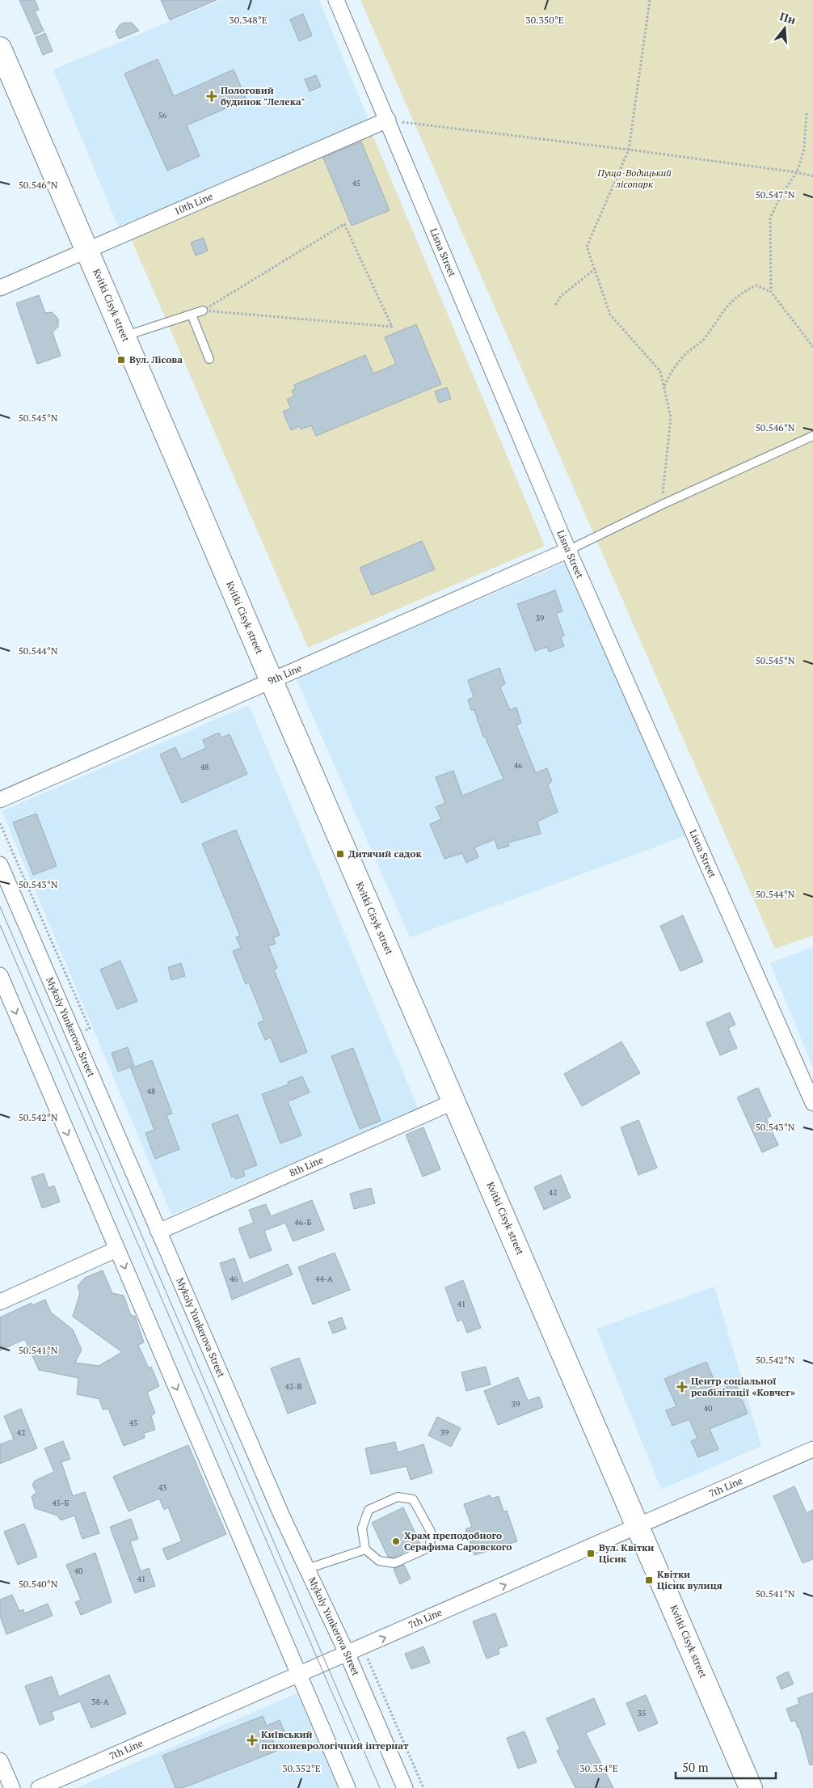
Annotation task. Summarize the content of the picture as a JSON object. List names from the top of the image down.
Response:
{
  "streets": {
    "street": [
      "10th Line",
      "Lisna Street",
      "Kvitki Cisyk street",
      "9th Line",
      "Mykoly Yunkerova Street",
      "8th Line",
      "7th Line"
    ]
  },
  "crossings": [
    ["10th Line", "Lisna Street"],
    ["10th Line", "Kvitki Cisyk street"],
    ["Lisna Street", "9th Line"],
    ["Kvitki Cisyk street", "9th Line"],
    ["Kvitki Cisyk street", "8th Line"],
    ["Kvitki Cisyk street", "7th Line"],
    ["Mykoly Yunkerova Street", "8th Line"],
    ["Mykoly Yunkerova Street", "7th Line"]
  ],
  "one_way": ["7th Line"],
  "parks": ["Пуща-Водицький лісопарк"],
  "places": {
    "health": ["Пологовий будинок \"Лелека\"", "Центр соціальної реабілітації «Ковчег»", "Київський психоневрологічний інтернат"],
    "transit": [
      "Вул. Лісова",
      "Дитячий садок",
      "Вул. Квітки Цісик",
      "Квітки Цісик вулиця"
    ],
    "other": ["Храм преподобного Серафима Саровского"]
  },
  "house_numbers": [
    "56",
    "45",
    "39",
    "46",
    "48",
    "48",
    "42",
    "46-Б",
    "46",
    "44-А",
    "41",
    "42-В",
    "39",
    "40",
    "45",
    "42",
    "39",
    "43",
    "45-Б",
    "40",
    "41",
    "38-А",
    "35"
  ],
  "scale_bar": "50 m",
  "north": "top",
  "coordinates": [
    "30.348°E",
    "30.350°E",
    "50.546°N",
    "50.547°N",
    "50.545°N",
    "50.544°N",
    "50.543°N",
    "50.542°N",
    "50.541°N",
    "50.540°N",
    "30.352°E",
    "30.354°E"
  ]
}
